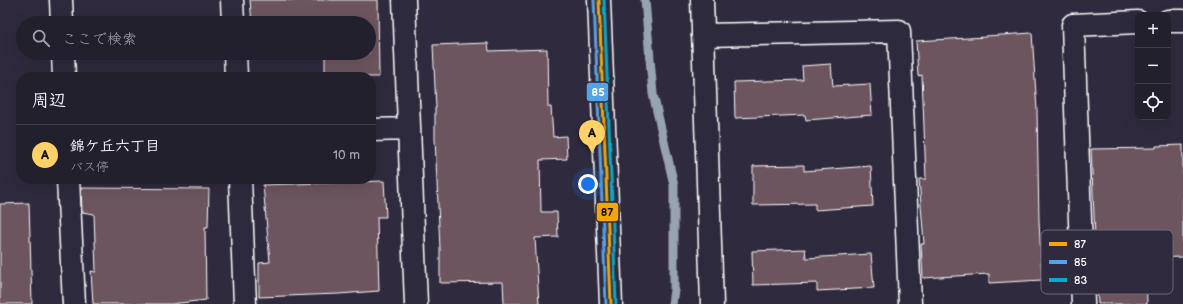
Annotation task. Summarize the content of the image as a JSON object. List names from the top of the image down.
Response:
{
  "lines": ["transit line 87", "transit line 85", "transit line 83"],
  "legend": ["87", "85", "83"],
  "page": {
    "map_buttons": ["+", "−"],
    "search": "ここで検索",
    "heading": "周辺",
    "pins": "A",
    "list": [
      {
        "mark": "A",
        "name": "錦ケ丘六丁目",
        "note": "バス停",
        "value": "10 m"
      }
    ]
  }
}
